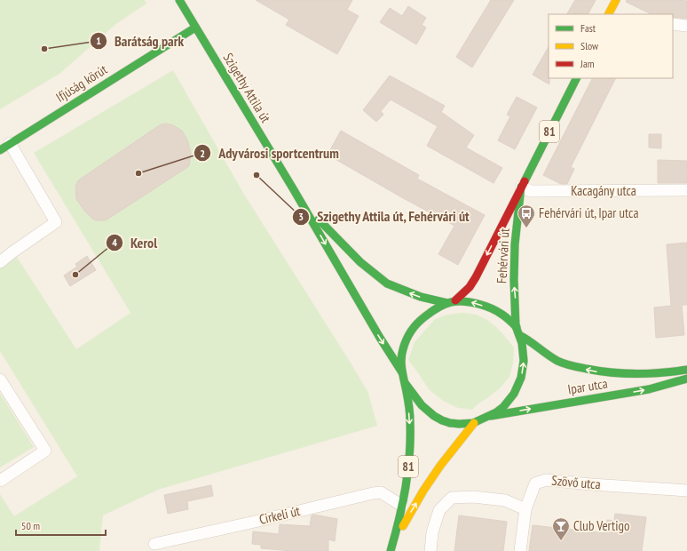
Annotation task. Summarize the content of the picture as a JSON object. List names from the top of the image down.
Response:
{
  "streets": {
    "street": [
      "Ifjúság körút",
      "Szigethy Attila út",
      "81",
      "Kacagány utca",
      "Fehérvári út",
      "Ipar utca",
      "Szövő utca",
      "Cirkeli út"
    ]
  },
  "crossings": [
    ["Ifjúság körút", "Szigethy Attila út"],
    ["Szigethy Attila út", "Fehérvári út"],
    ["Szigethy Attila út", "Ipar utca"],
    ["Kacagány utca", "Fehérvári út"],
    ["Fehérvári út", "Ipar utca"],
    ["Fehérvári út", "Cirkeli út"]
  ],
  "places": {
    "other": [
      "Barátság park",
      "Adyvárosi sportcentrum",
      "Szigethy Attila út, Fehérvári út",
      "Kerol"
    ],
    "bus stop": ["Fehérvári út, Ipar utca"],
    "bar": ["Club Vertigo"]
  },
  "legend": ["Fast", "Slow", "Jam"],
  "scale_bar": "50 m"
}
